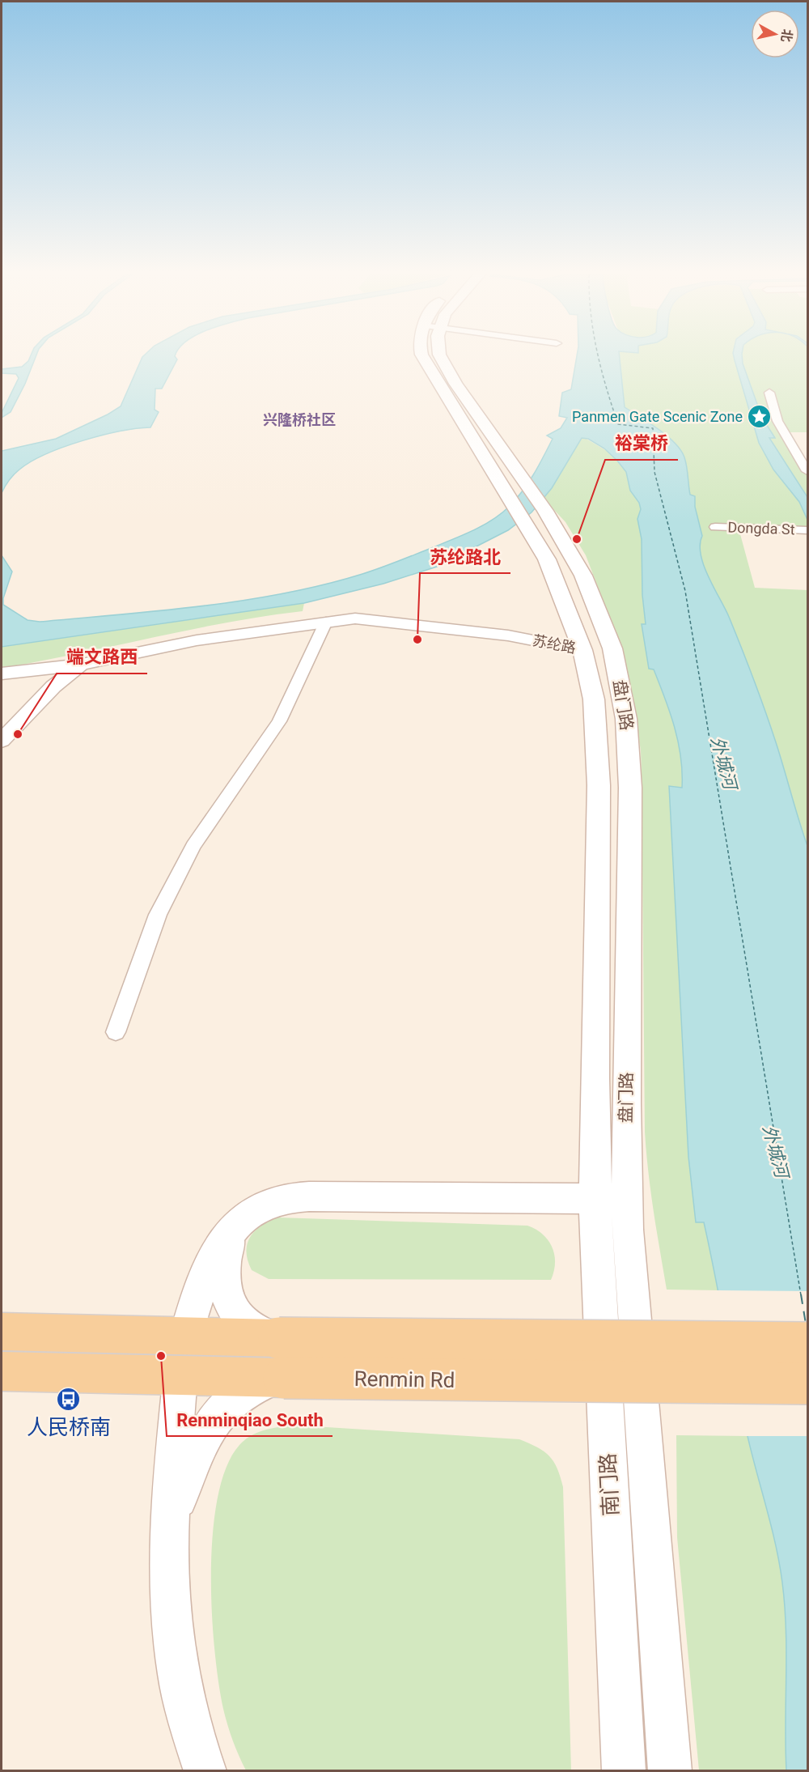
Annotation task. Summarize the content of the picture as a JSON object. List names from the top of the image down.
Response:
{
  "streets": {
    "main road": ["盘门路", "Renmin Rd", "南门路"],
    "street": ["Dongda St", "苏纶路"]
  },
  "crossings": [
    ["苏纶路", "盘门路"],
    ["盘门路", "南门路"]
  ],
  "districts": ["兴隆桥社区"],
  "water": ["外城河"],
  "places": {
    "place": ["Panmen Gate Scenic Zone"],
    "other": [
      "裕棠桥",
      "苏纶路北",
      "端文路西",
      "Renminqiao South"
    ],
    "bus stop": ["人民桥南"]
  },
  "north": "right"
}
